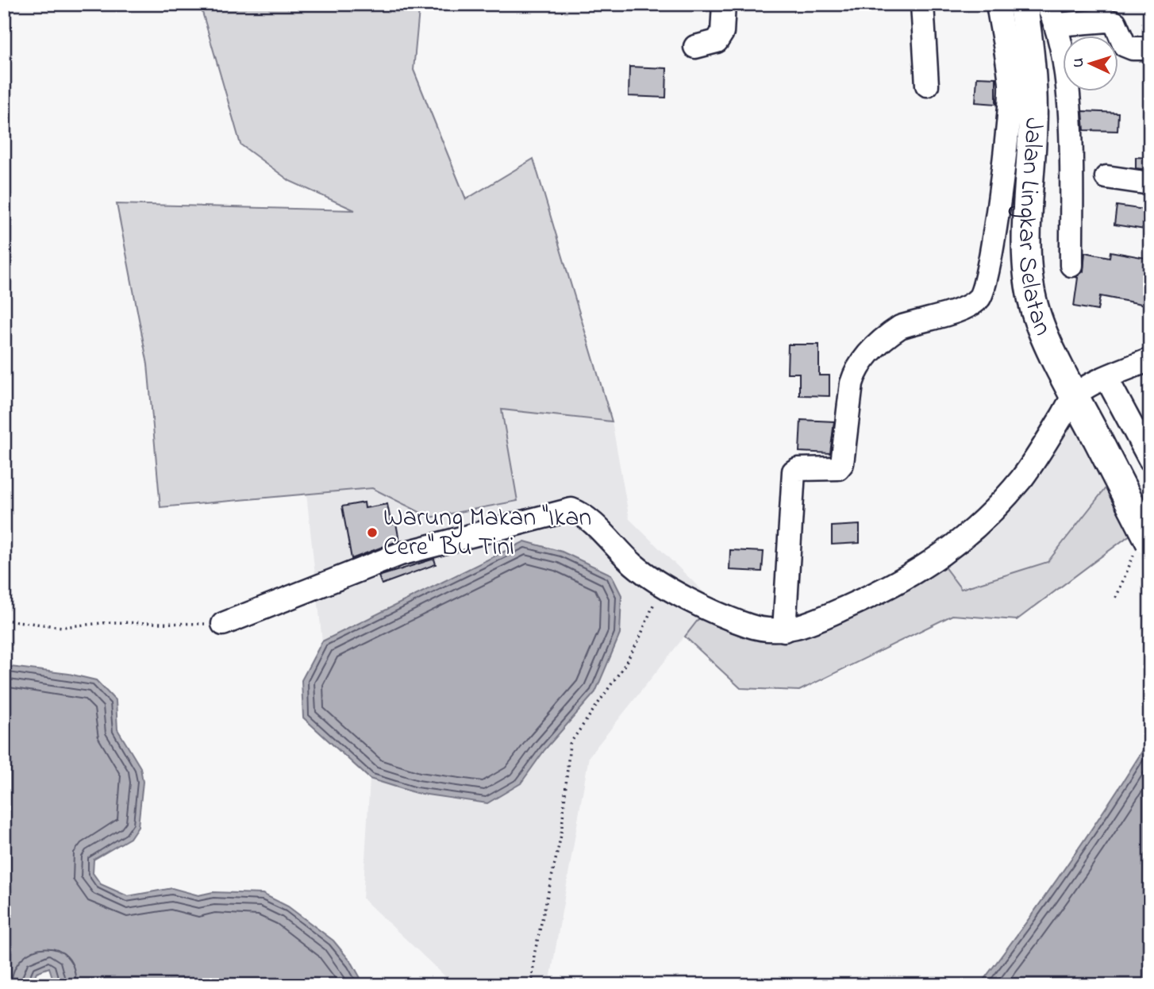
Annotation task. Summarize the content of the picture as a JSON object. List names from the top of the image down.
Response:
{
  "streets": {
    "main road": ["Jalan Lingkar Selatan"]
  },
  "places": ["Warung Makan \"Ikan Cere\" Bu Tini"],
  "north": "left"
}
